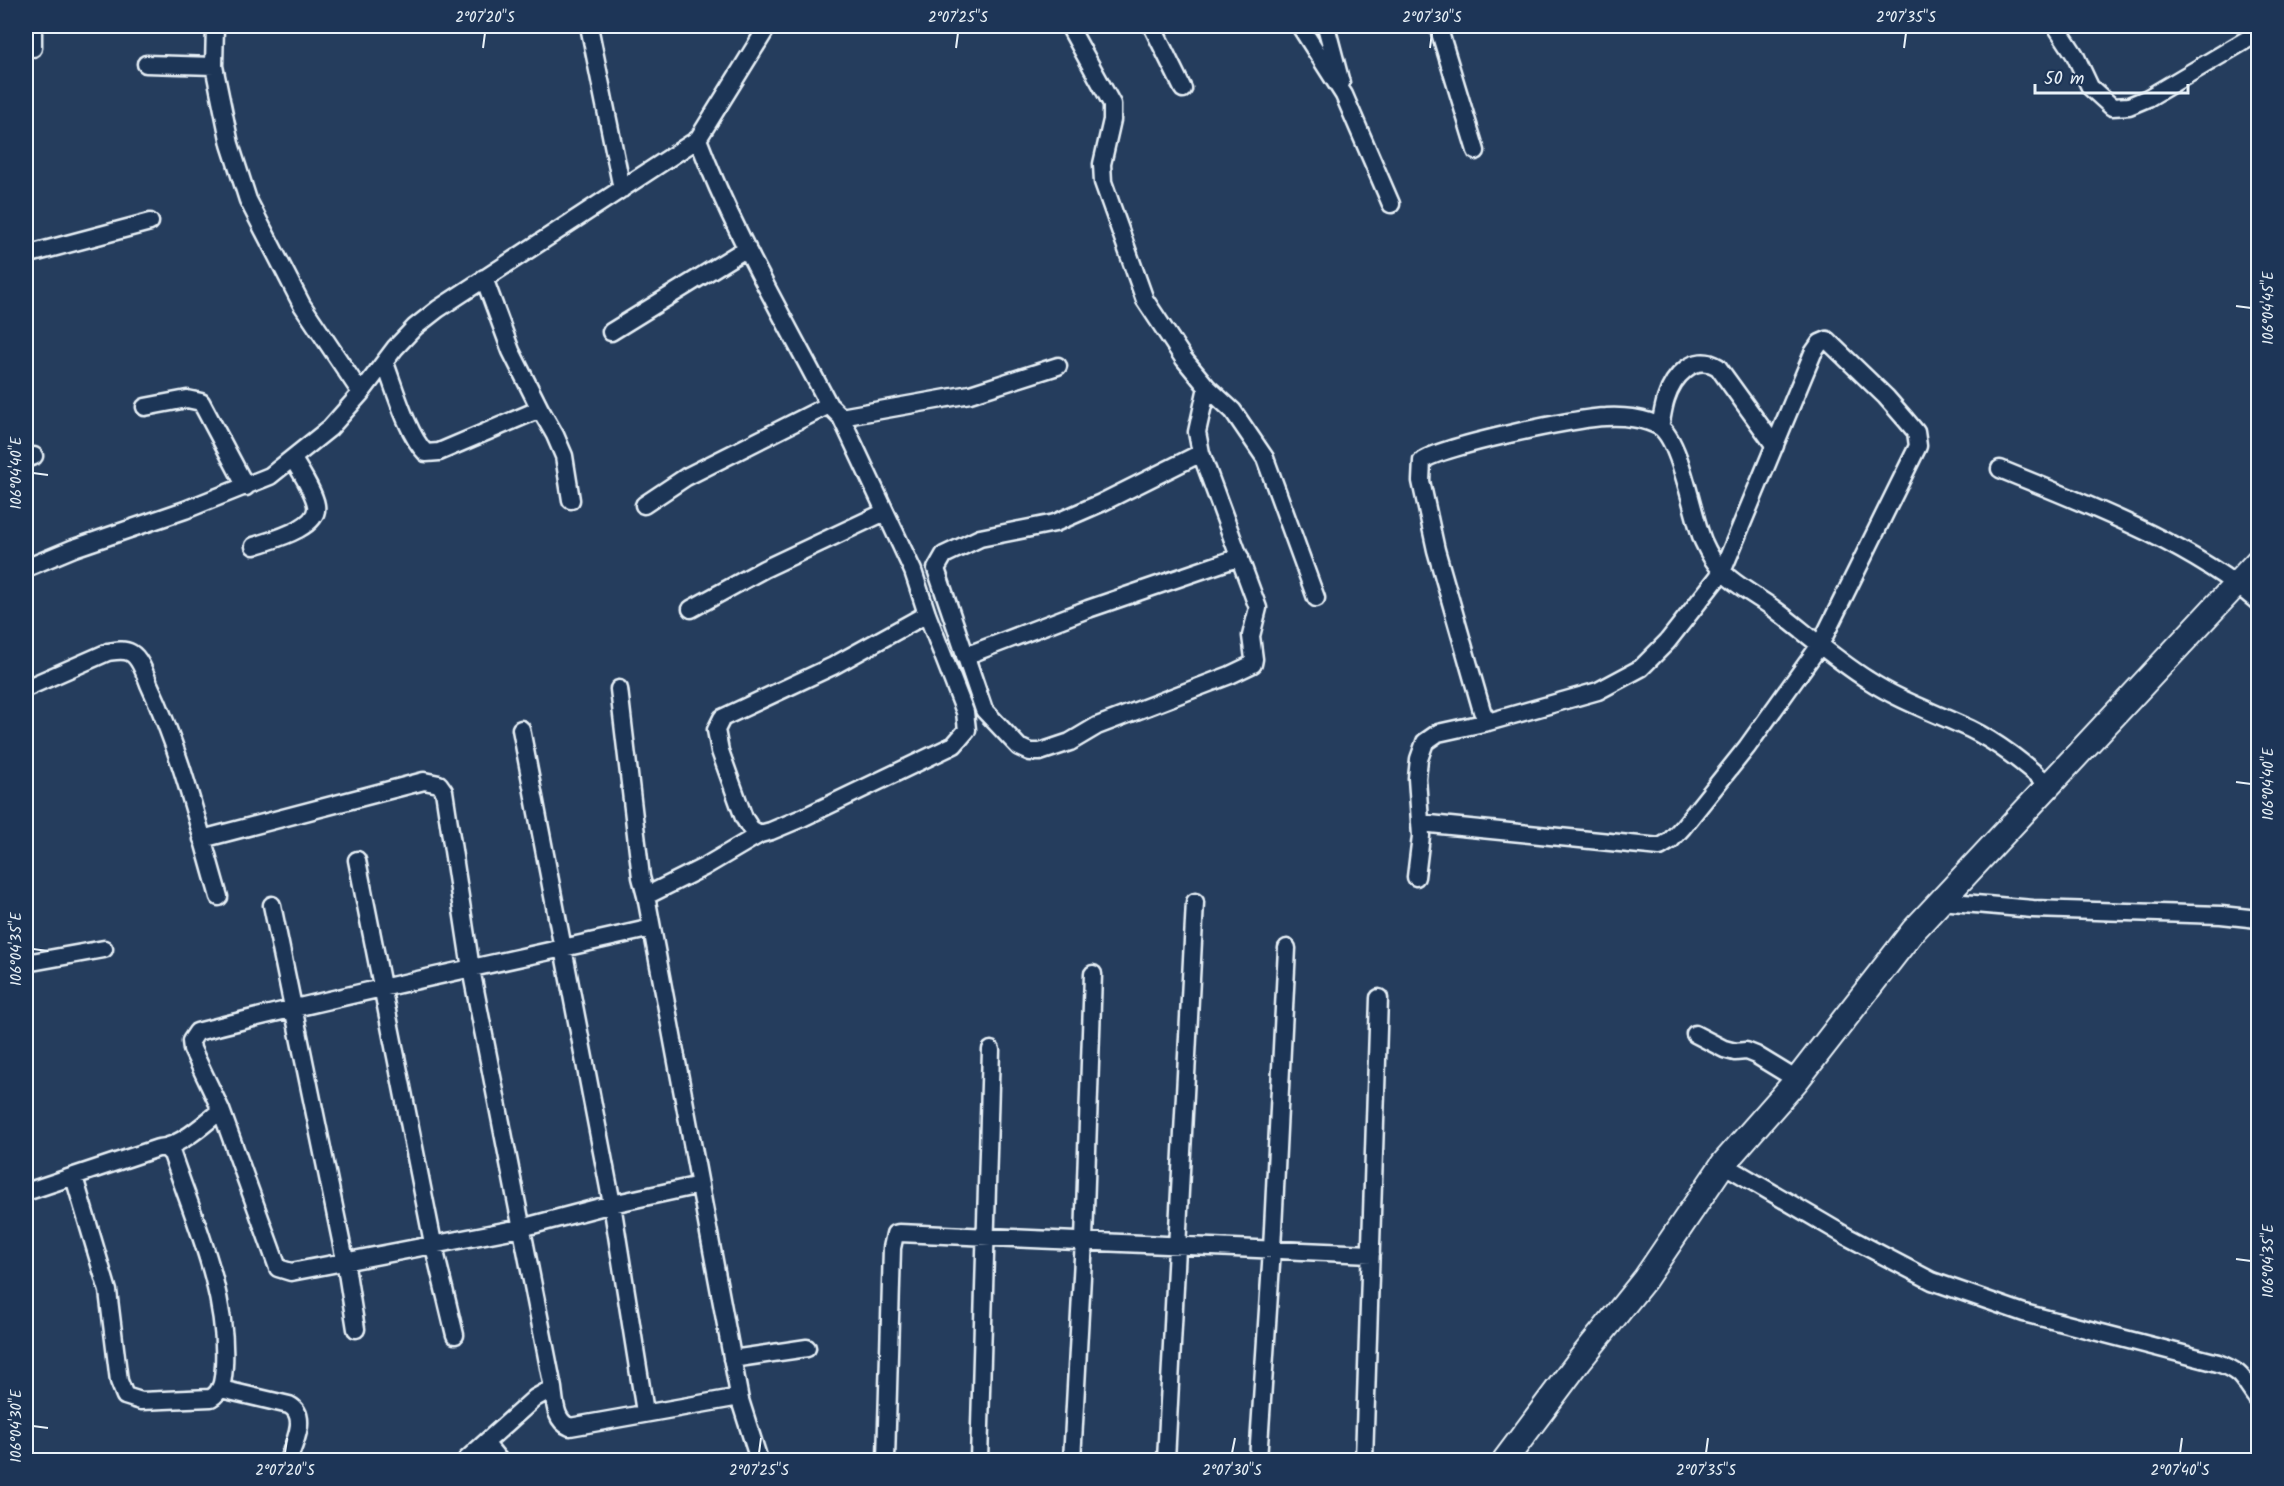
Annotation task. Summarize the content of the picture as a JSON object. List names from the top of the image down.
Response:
{
  "scale_bar": "50 m",
  "coordinates": [
    "2°07'20\"S",
    "2°07'25\"S",
    "2°07'30\"S",
    "2°07'35\"S",
    "106°04'45\"E",
    "106°04'40\"E",
    "106°04'35\"E",
    "106°04'30\"E",
    "2°07'40\"S"
  ]
}
